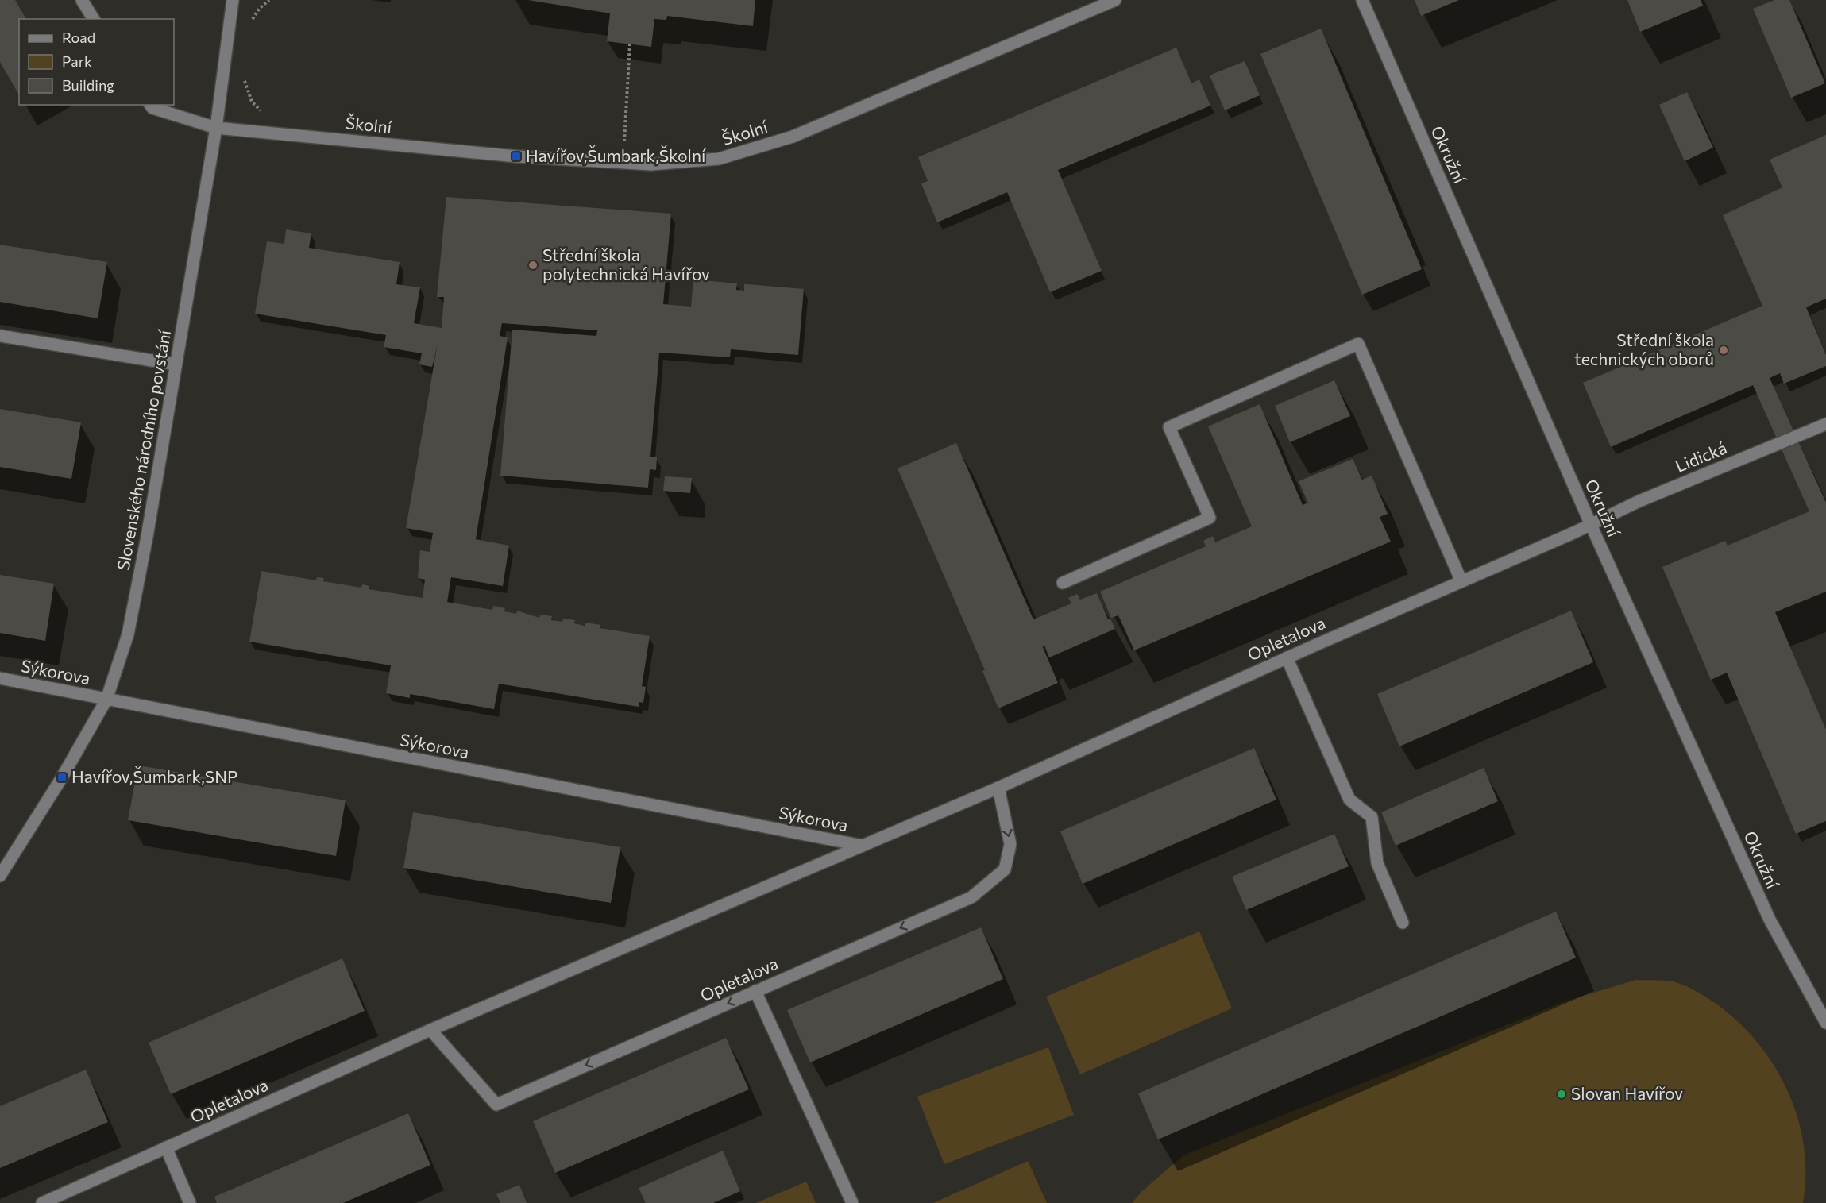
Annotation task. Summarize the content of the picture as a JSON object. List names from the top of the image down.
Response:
{
  "streets": {
    "street": [
      "Školní",
      "Okružní",
      "Slovenského národního povstání",
      "Lidická",
      "Opletalova",
      "Sýkorova"
    ]
  },
  "crossings": [
    ["Školní", "Slovenského národního povstání"],
    ["Okružní", "Lidická"],
    ["Okružní", "Opletalova"],
    ["Slovenského národního povstání", "Sýkorova"],
    ["Lidická", "Opletalova"],
    ["Opletalova", "Sýkorova"]
  ],
  "places": {
    "transit": ["Havířov,Šumbark,Školní", "Havířov,Šumbark,SNP"],
    "other": ["Střední škola polytechnická Havířov", "Střední škola technických oborů", "Slovan Havířov"]
  },
  "legend": ["Road", "Park", "Building"]
}
